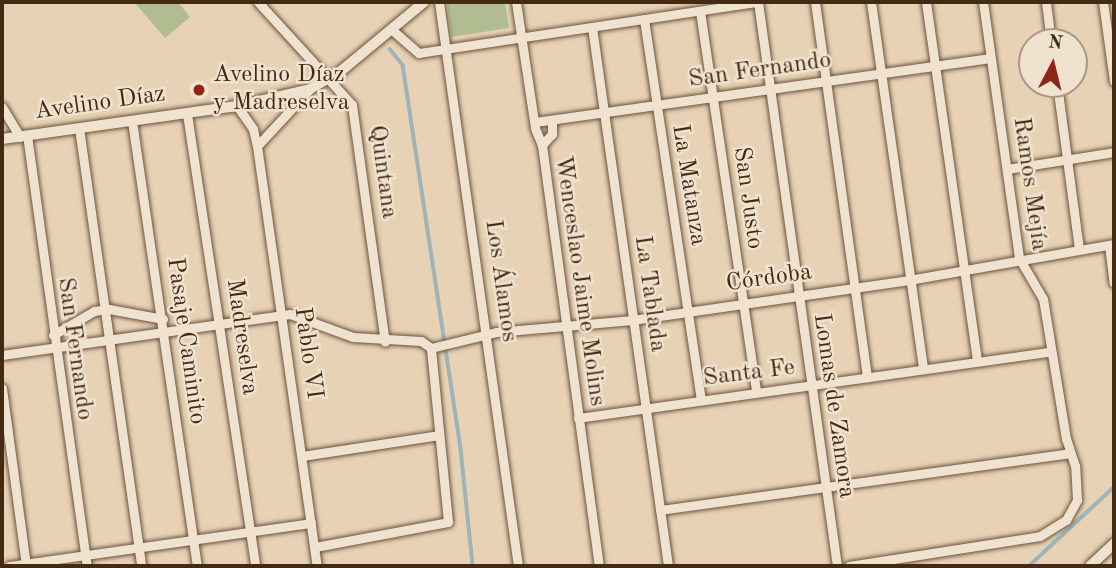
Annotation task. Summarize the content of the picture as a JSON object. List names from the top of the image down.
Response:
{
  "streets": {
    "street": [
      "San Fernando",
      "Avelino Díaz",
      "Quintana",
      "Ramos Mejía",
      "La Matanza",
      "San Justo",
      "Córdoba",
      "Los Álamos",
      "Wenceslao Jaime Molins",
      "La Tablada",
      "Madreselva",
      "Pasaje Caminito",
      "Pablo VI",
      "Santa Fe",
      "Lomas de Zamora"
    ]
  },
  "crossings": [
    ["San Fernando", "Avelino Díaz"],
    ["San Fernando", "Ramos Mejía"],
    ["San Fernando", "La Matanza"],
    ["San Fernando", "San Justo"],
    ["San Fernando", "Wenceslao Jaime Molins"],
    ["San Fernando", "La Tablada"],
    ["San Fernando", "Lomas de Zamora"],
    ["Avelino Díaz", "Quintana"],
    ["Avelino Díaz", "Madreselva"],
    ["Avelino Díaz", "Pasaje Caminito"],
    ["Avelino Díaz", "Pablo VI"],
    ["Ramos Mejía", "Córdoba"],
    ["Ramos Mejía", "Santa Fe"],
    ["La Matanza", "Córdoba"],
    ["La Matanza", "Santa Fe"],
    ["San Justo", "Córdoba"],
    ["San Justo", "Santa Fe"],
    ["Córdoba", "Los Álamos"],
    ["Córdoba", "Wenceslao Jaime Molins"],
    ["Córdoba", "La Tablada"],
    ["Córdoba", "Lomas de Zamora"],
    ["Wenceslao Jaime Molins", "Santa Fe"],
    ["La Tablada", "Santa Fe"],
    ["Santa Fe", "Lomas de Zamora"]
  ],
  "places": ["Avelino Díaz y Madreselva"],
  "north": "top"
}
